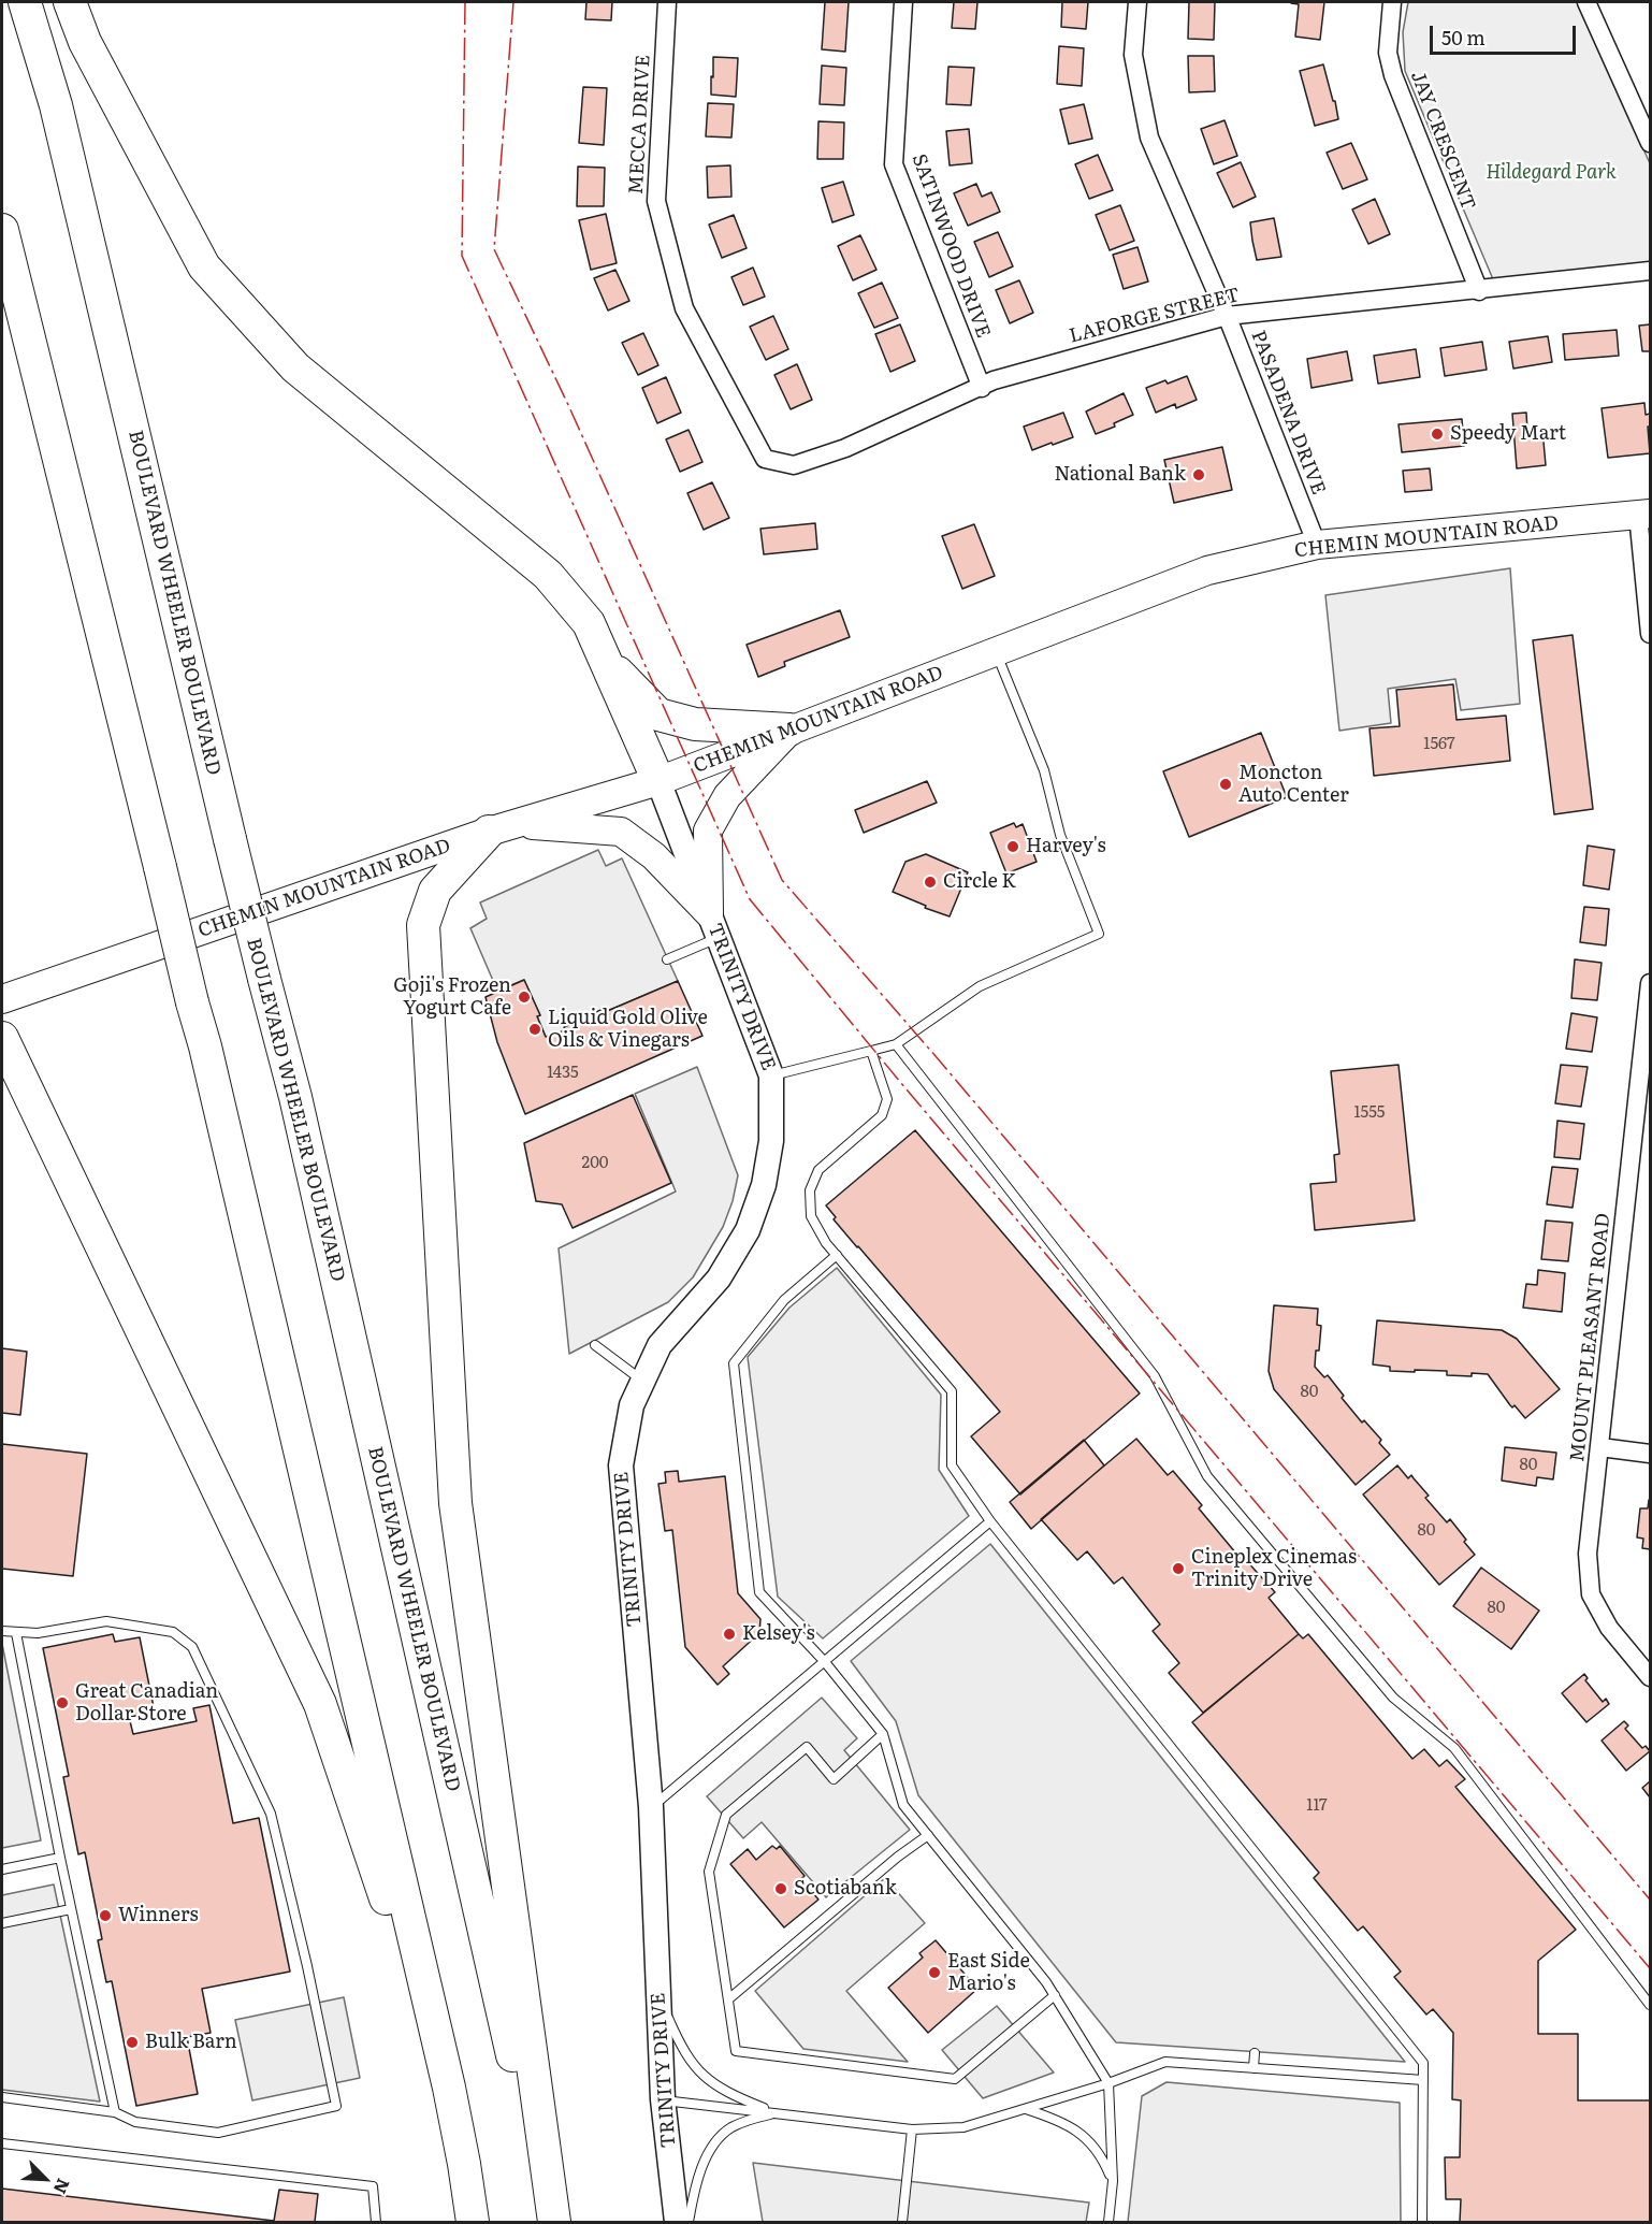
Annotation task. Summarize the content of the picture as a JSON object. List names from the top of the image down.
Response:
{
  "streets": {
    "highway": ["BOULEVARD WHEELER BOULEVARD"],
    "main road": ["CHEMIN MOUNTAIN ROAD"],
    "street": [
      "MECCA DRIVE",
      "JAY CRESCENT",
      "SATINWOOD DRIVE",
      "LAFORGE STREET",
      "PASADENA DRIVE",
      "TRINITY DRIVE",
      "MOUNT PLEASANT ROAD"
    ]
  },
  "crossings": [
    ["MECCA DRIVE", "LAFORGE STREET"],
    ["JAY CRESCENT", "LAFORGE STREET"],
    ["SATINWOOD DRIVE", "LAFORGE STREET"],
    ["LAFORGE STREET", "PASADENA DRIVE"],
    ["PASADENA DRIVE", "CHEMIN MOUNTAIN ROAD"],
    ["CHEMIN MOUNTAIN ROAD", "TRINITY DRIVE"]
  ],
  "parks": ["Hildegard Park"],
  "places": [
    "Speedy Mart",
    "National Bank",
    "Moncton Auto Center",
    "Harvey's",
    "Circle K",
    "Goji's Frozen Yogurt Cafe",
    "Liquid Gold Olive Oils & Vinegars",
    "Cineplex Cinemas Trinity Drive",
    "Kelsey's",
    "Great Canadian Dollar Store",
    "Scotiabank",
    "Winners",
    "East Side Mario's",
    "Bulk Barn"
  ],
  "house_numbers": [
    "1567",
    "1435",
    "1555",
    "200",
    "80",
    "80",
    "80",
    "80",
    "117"
  ],
  "scale_bar": "50 m",
  "north": "bottom right"
}
